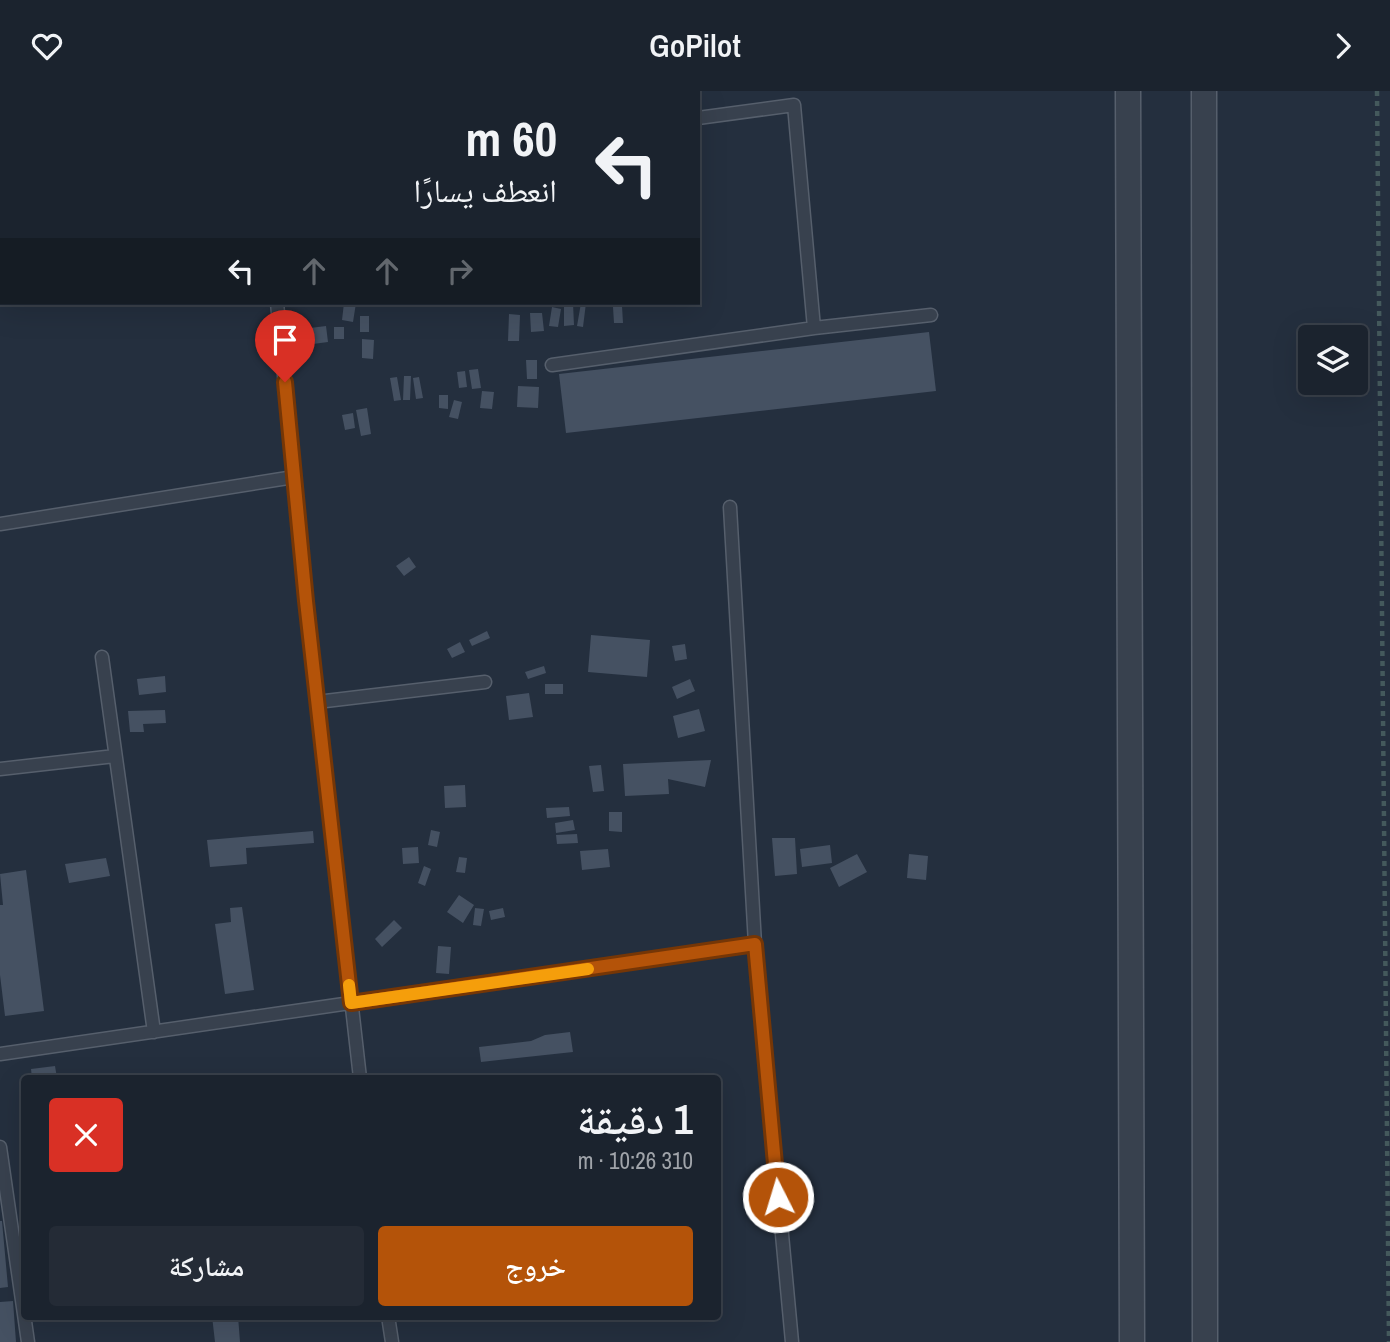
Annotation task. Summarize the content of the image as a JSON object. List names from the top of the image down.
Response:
{
  "page": {
    "header": "GoPilot",
    "turn": ["60 m", "انعطف يسارًا"],
    "heading": ["1 دقيقة", "310 m · 10:26"],
    "buttons": ["خروج", "مشاركة"]
  }
}
